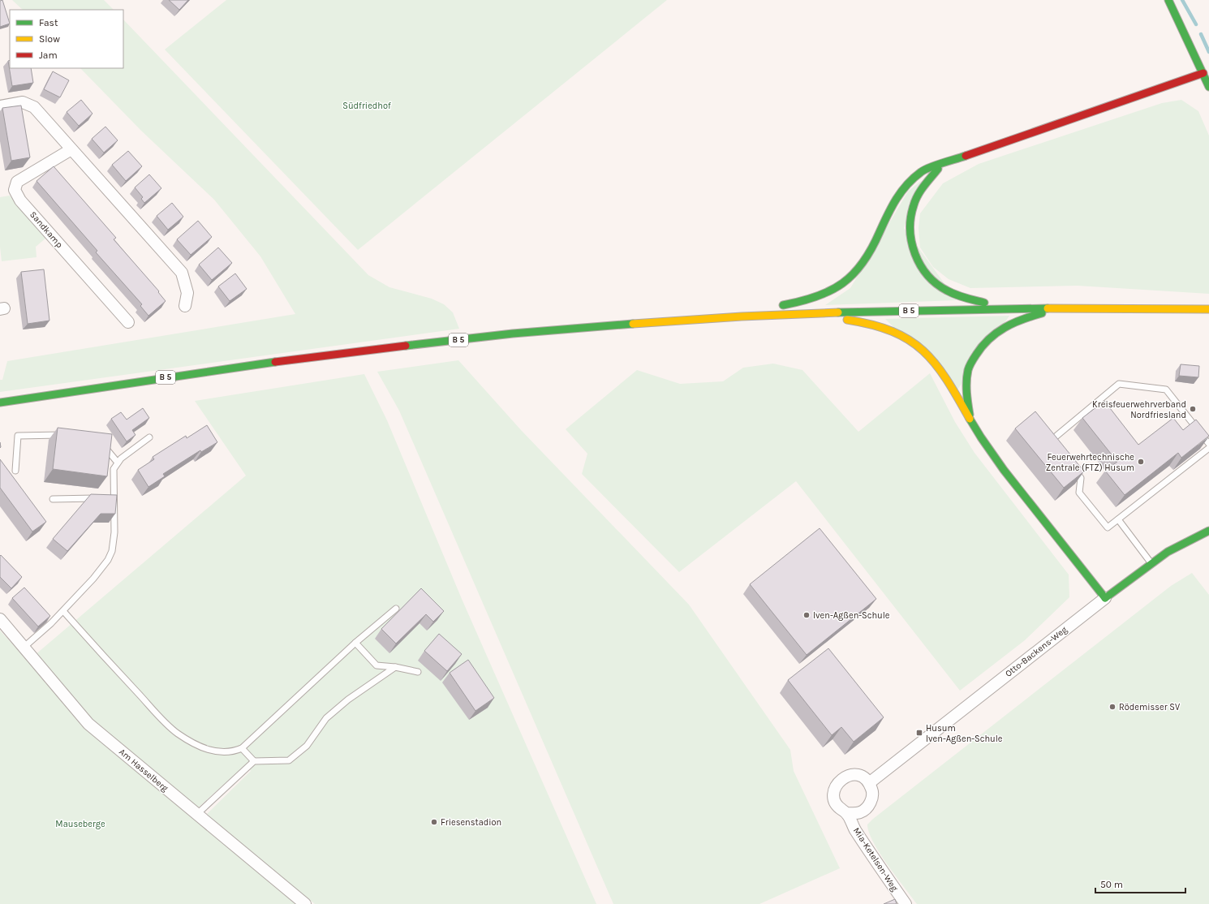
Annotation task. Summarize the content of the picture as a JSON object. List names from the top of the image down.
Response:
{
  "streets": {
    "main road": ["B 5", "Otto-Backens-Weg"],
    "street": ["Sandkamp", "Am Hasselberg", "Mia-Ketelsen-Weg"]
  },
  "crossings": [
    ["Otto-Backens-Weg", "Mia-Ketelsen-Weg"]
  ],
  "parks": ["Südfriedhof", "Mauseberge"],
  "places": {
    "other": [
      "Kreisfeuerwehrverband Nordfriesland",
      "Feuerwehrtechnische Zentrale (FTZ) Husum",
      "Iven-Agßen-Schule",
      "Rödemisser SV",
      "Friesenstadion"
    ],
    "transit": ["Husum Iven-Agßen-Schule"]
  },
  "legend": ["Fast", "Slow", "Jam"],
  "scale_bar": "50 m"
}
